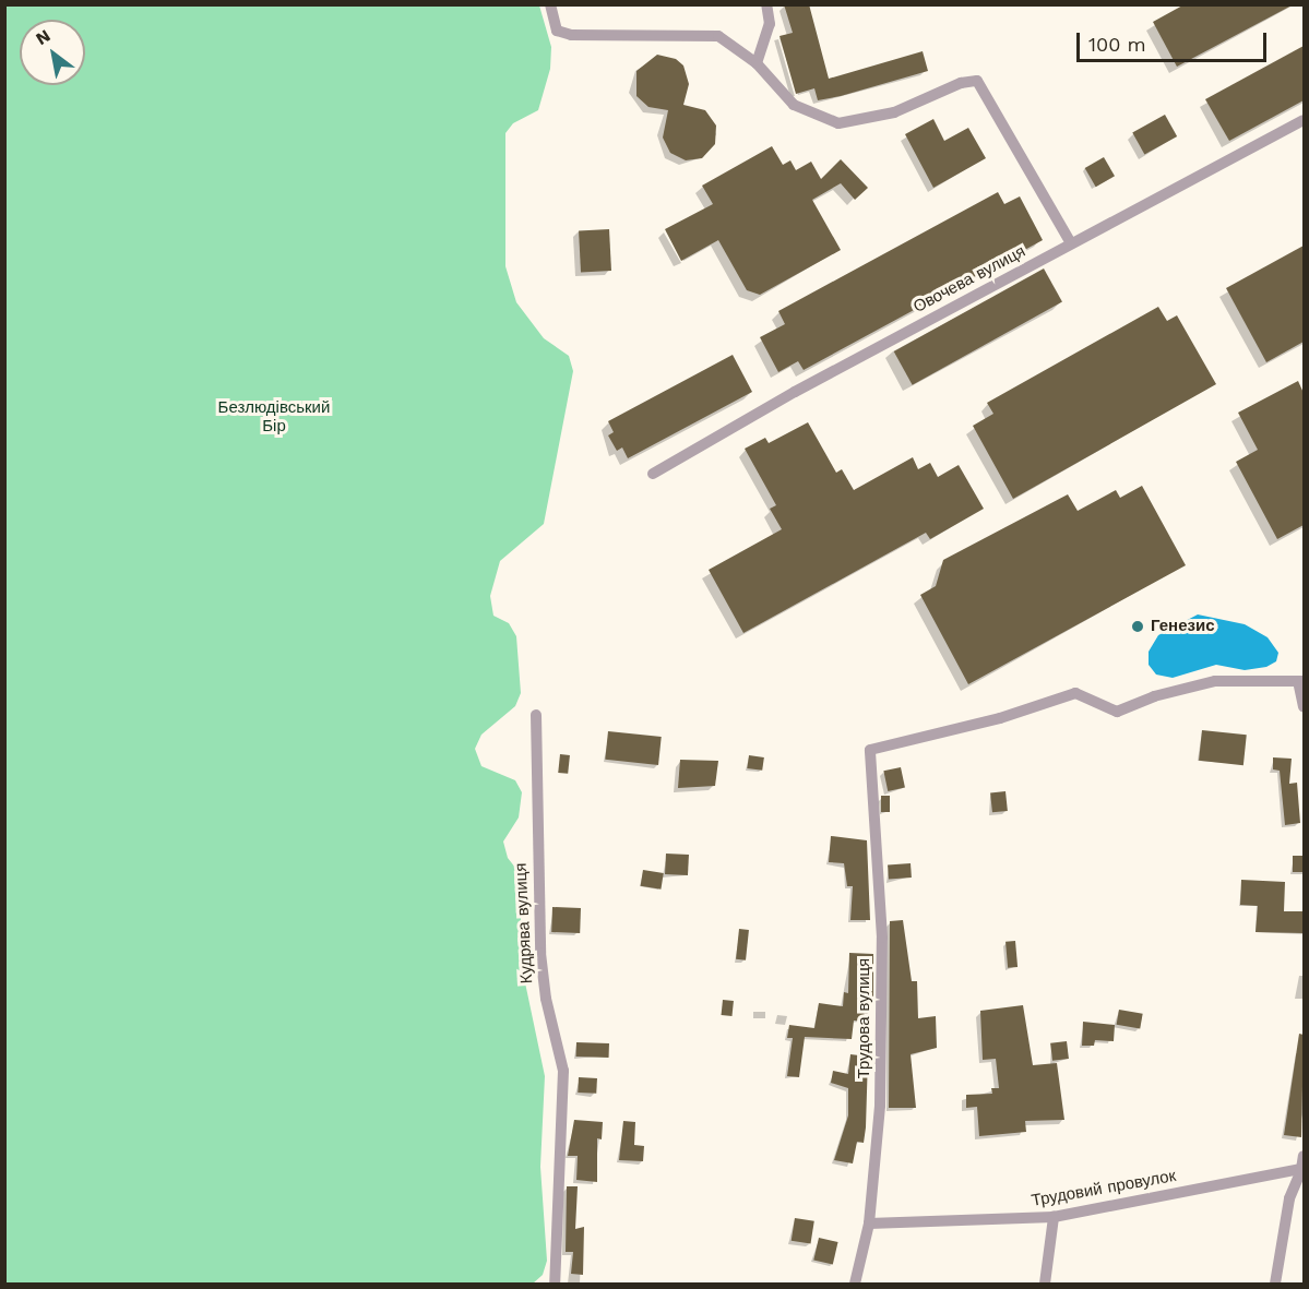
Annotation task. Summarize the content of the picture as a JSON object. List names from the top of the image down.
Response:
{
  "streets": {
    "street": [
      "Овочева вулиця",
      "Кудрява вулиця",
      "Трудова вулиця",
      "Трудовий провулок"
    ]
  },
  "crossings": [
    ["Трудова вулиця", "Трудовий провулок"]
  ],
  "parks": ["Безлюдівський Бір"],
  "places": ["Генезис"],
  "scale_bar": "100 m",
  "north": "top left"
}
